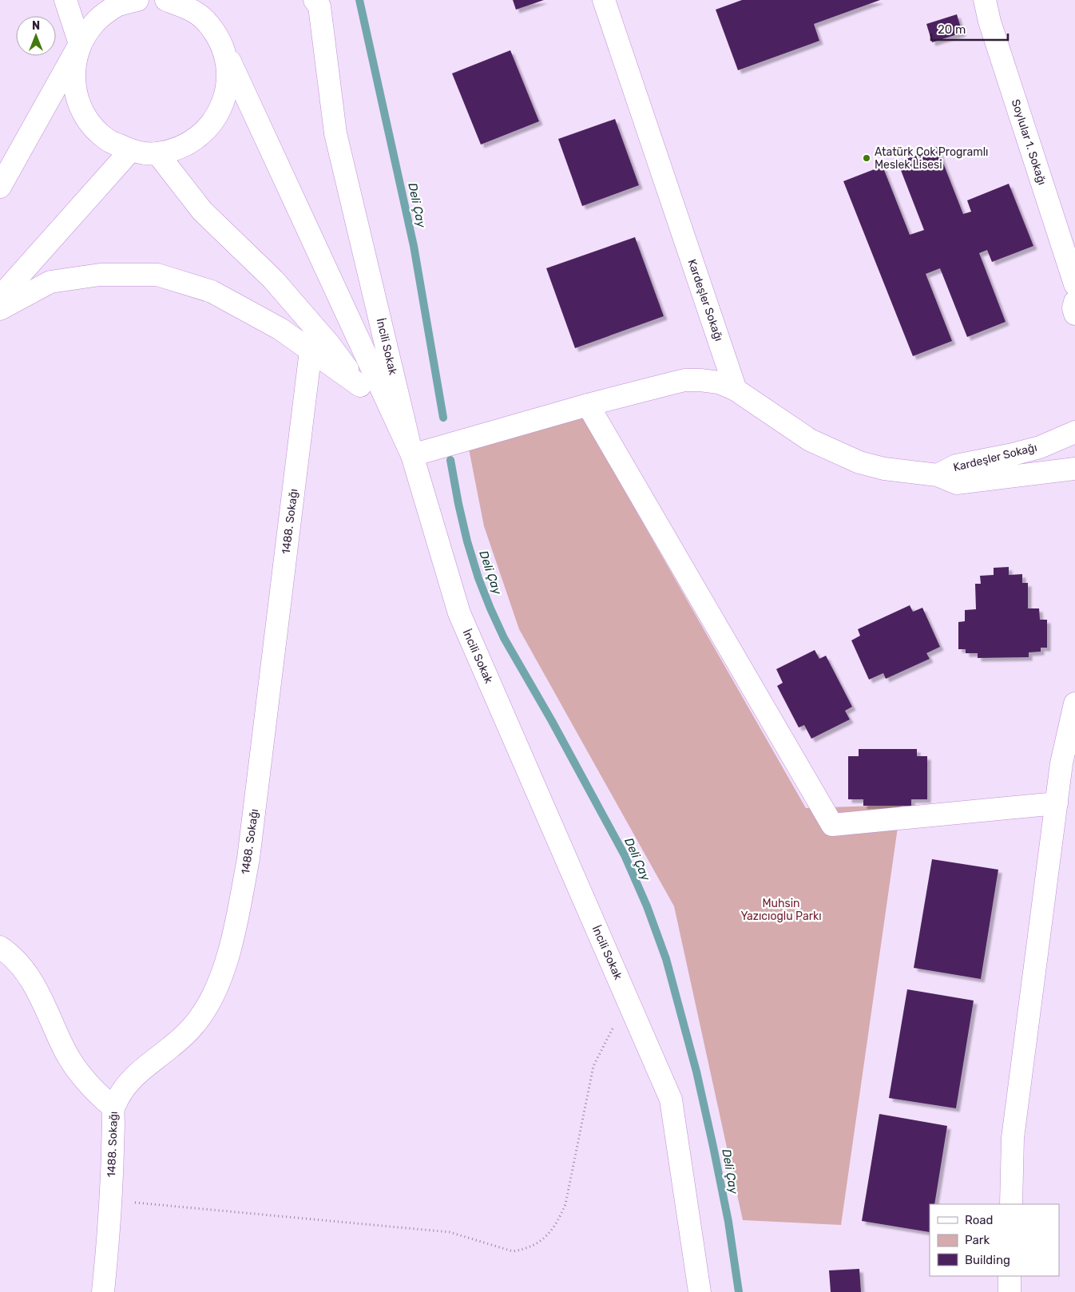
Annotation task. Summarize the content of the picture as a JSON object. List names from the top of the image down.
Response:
{
  "streets": {
    "street": [
      "Soylular 1. Sokağı",
      "Kardeşler Sokağı",
      "İncili Sokak",
      "1488. Sokağı"
    ]
  },
  "water": ["Deli Çay"],
  "parks": ["Muhsin Yazıcıoglu Parkı"],
  "places": ["Atatürk Çok Programlı Meslek Lisesi"],
  "legend": ["Road", "Park", "Building"],
  "scale_bar": "20 m",
  "north": "top"
}
